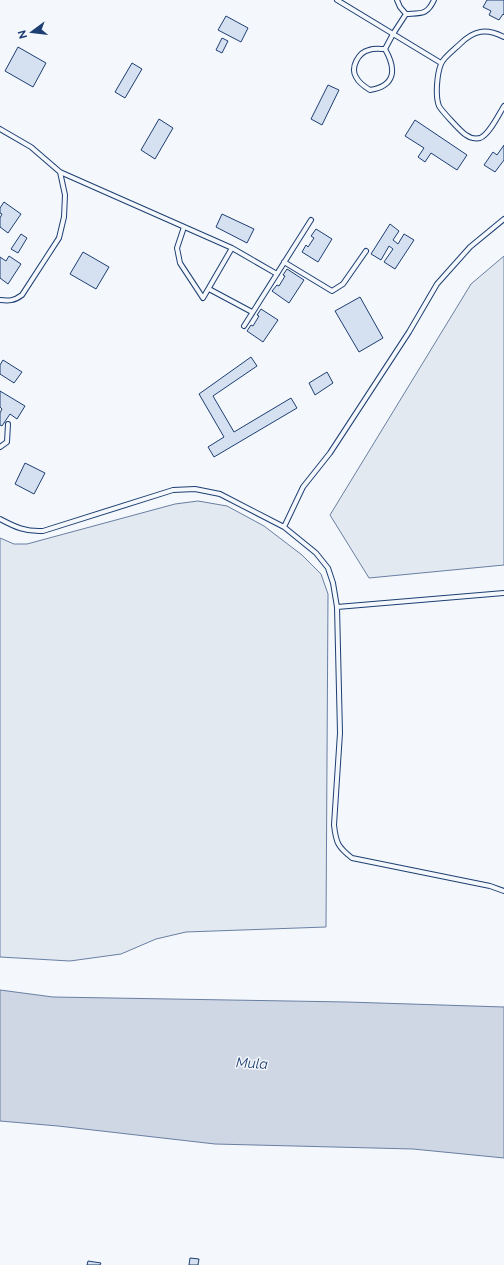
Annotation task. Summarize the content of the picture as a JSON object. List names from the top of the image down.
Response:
{
  "water": ["Mula"],
  "north": "left"
}
